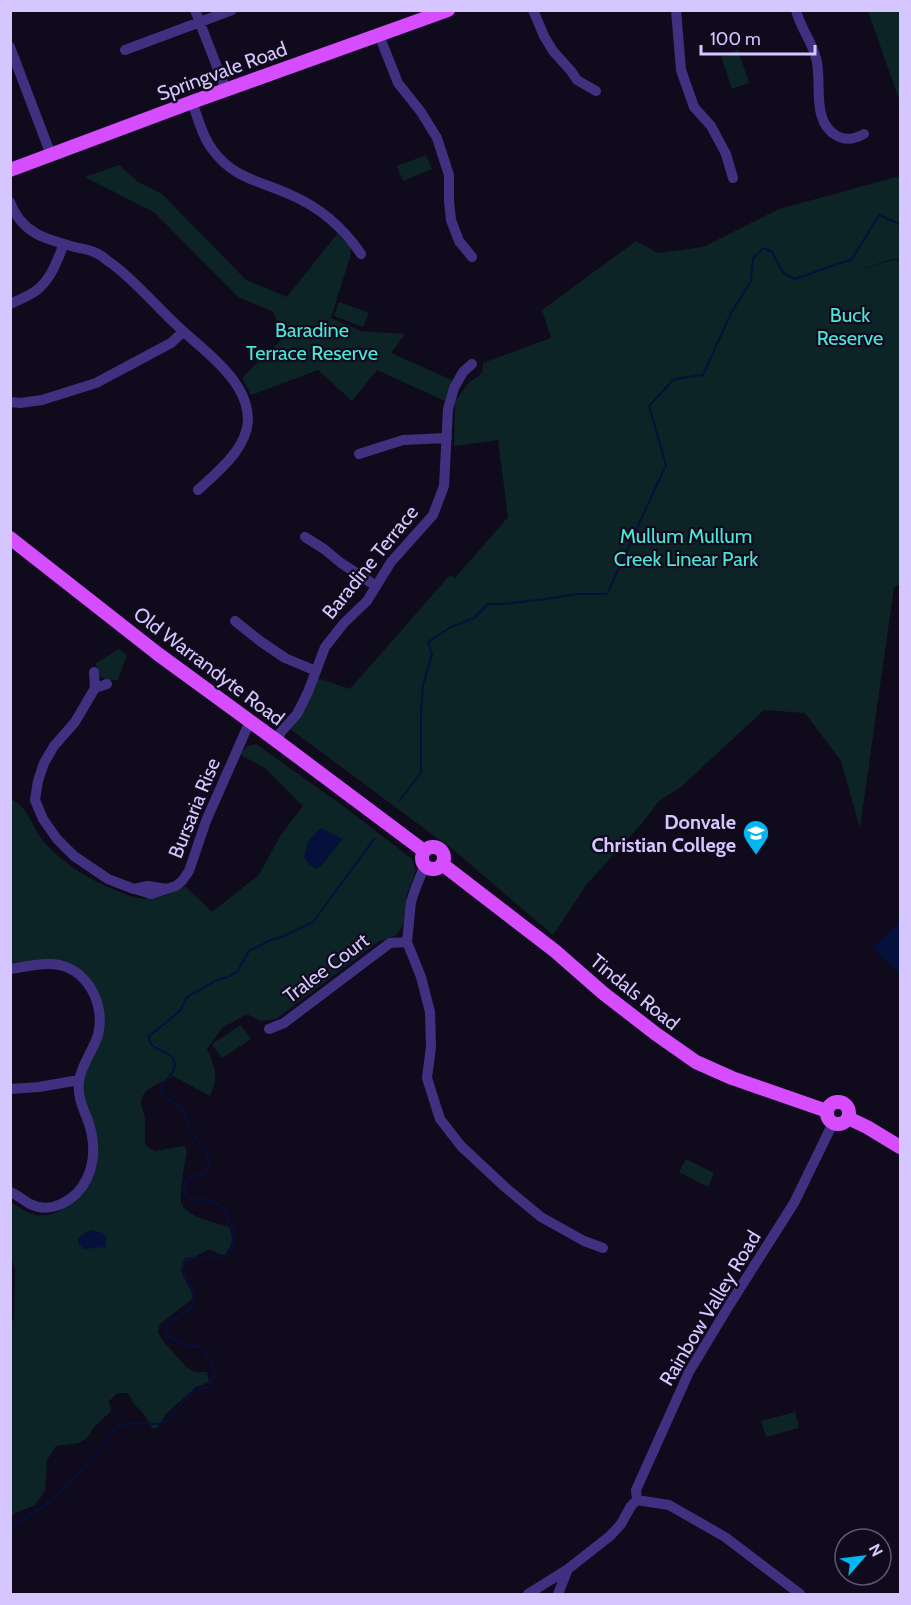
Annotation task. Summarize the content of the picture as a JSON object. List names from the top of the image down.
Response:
{
  "streets": {
    "main road": ["Springvale Road", "Old Warrandyte Road", "Tindals Road"],
    "street": [
      "Baradine Terrace",
      "Bursaria Rise",
      "Tralee Court",
      "Rainbow Valley Road"
    ]
  },
  "crossings": [
    ["Baradine Terrace", "Old Warrandyte Road"],
    ["Old Warrandyte Road", "Bursaria Rise"],
    ["Old Warrandyte Road", "Tindals Road"],
    ["Tindals Road", "Rainbow Valley Road"]
  ],
  "parks": ["Buck Reserve", "Baradine Terrace Reserve", "Mullum Mullum Creek Linear Park"],
  "places": {
    "school or university": ["Donvale Christian College"]
  },
  "scale_bar": "100 m",
  "north": "top right"
}
